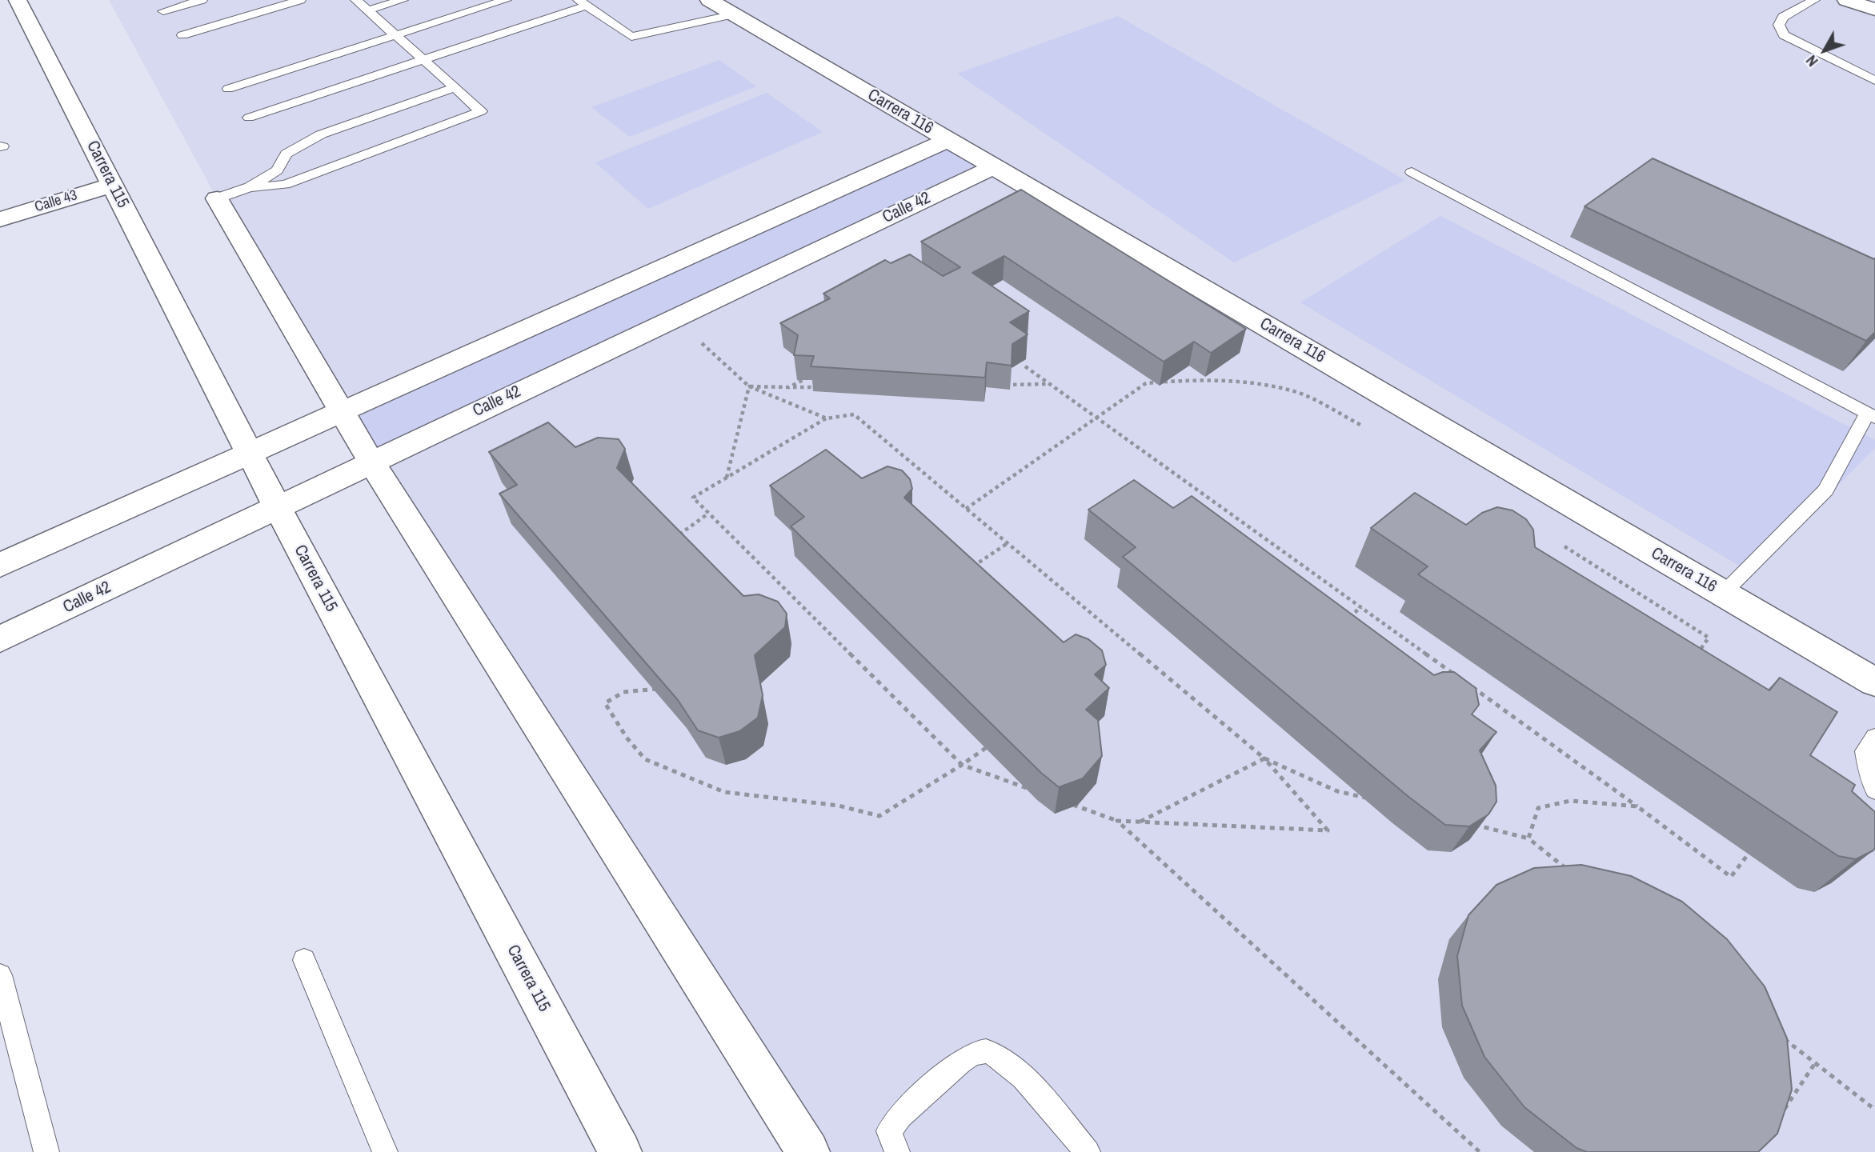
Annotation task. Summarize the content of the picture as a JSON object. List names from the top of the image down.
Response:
{
  "streets": {
    "street": [
      "Carrera 116",
      "Carrera 115",
      "Calle 43",
      "Calle 42"
    ]
  },
  "crossings": [
    ["Carrera 116", "Calle 42"],
    ["Carrera 115", "Calle 43"],
    ["Carrera 115", "Calle 42"]
  ],
  "north": "bottom left"
}
